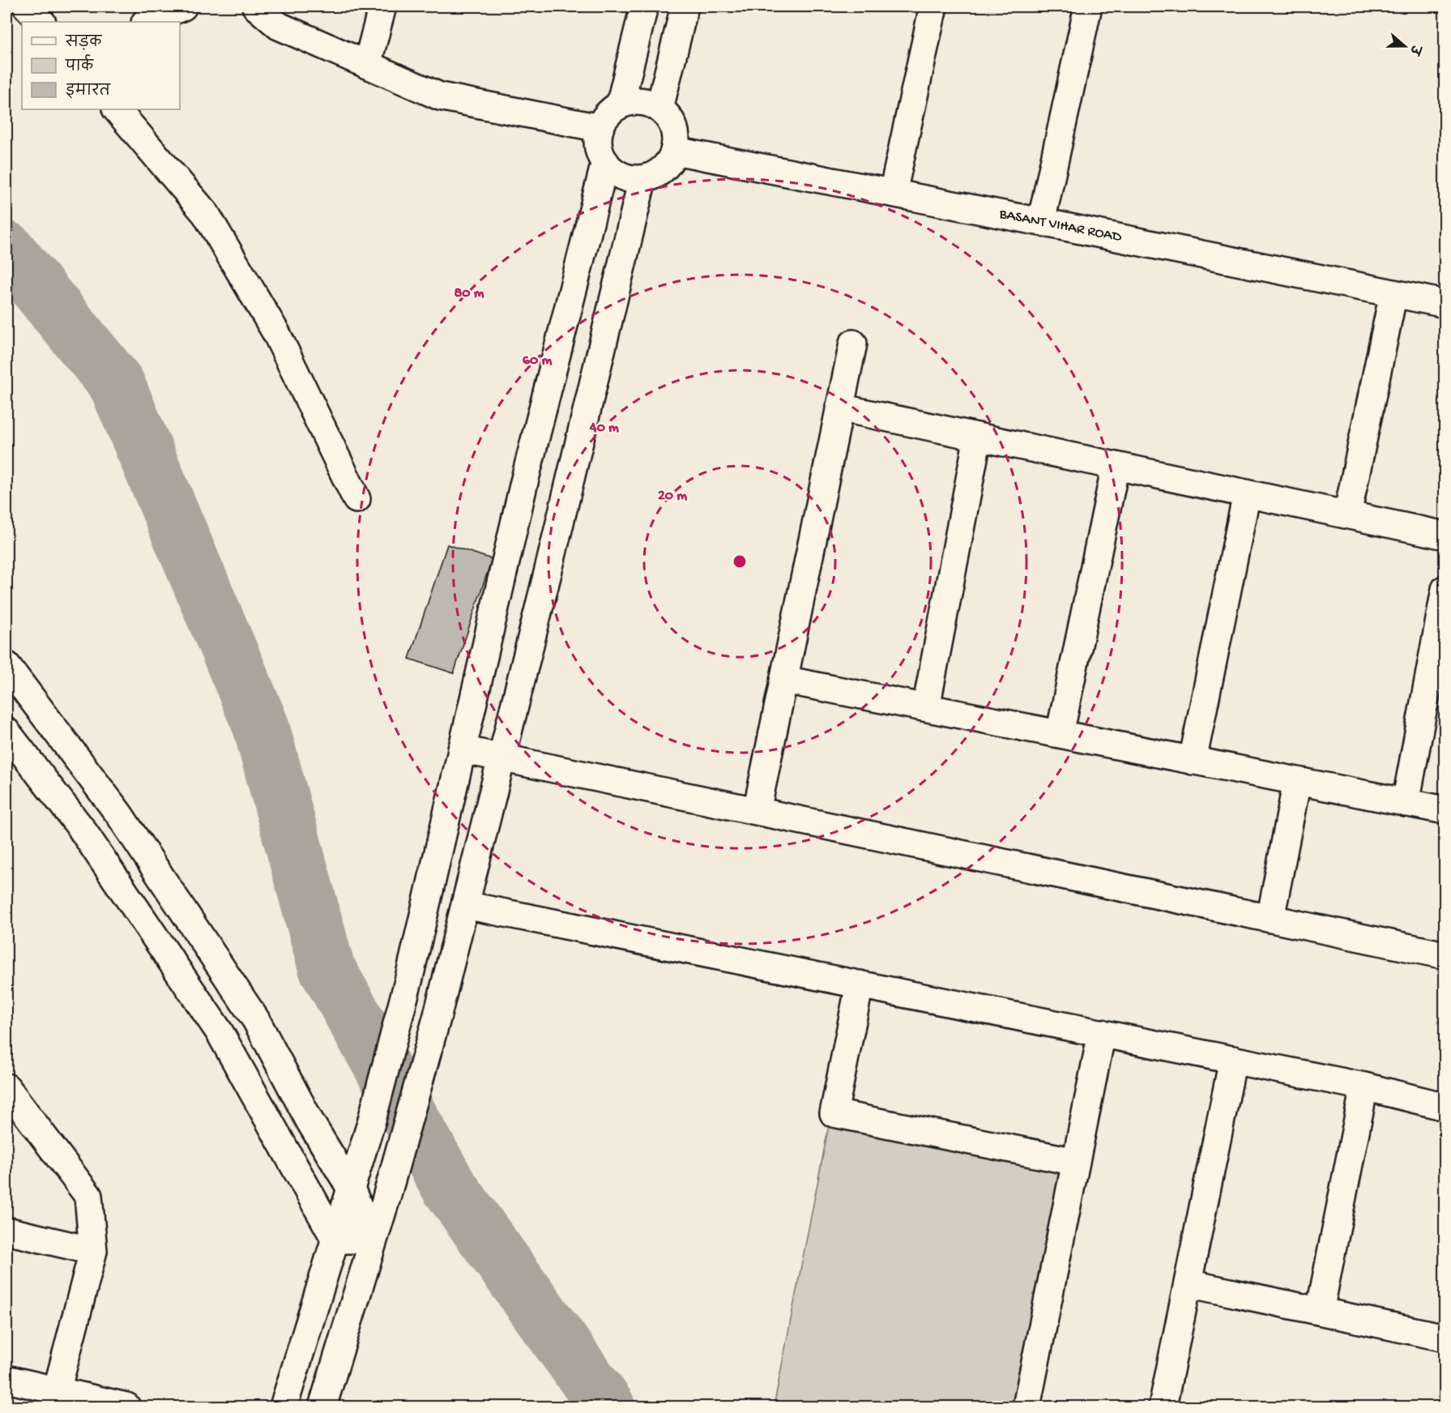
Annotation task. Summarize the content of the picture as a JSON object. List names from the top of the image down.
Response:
{
  "streets": {
    "street": ["BASANT VIHAR ROAD"]
  },
  "legend": ["सड़क", "पार्क", "इमारत"],
  "north": "right",
  "rings": [
    "80 m",
    "60 m",
    "40 m",
    "20 m"
  ]
}
